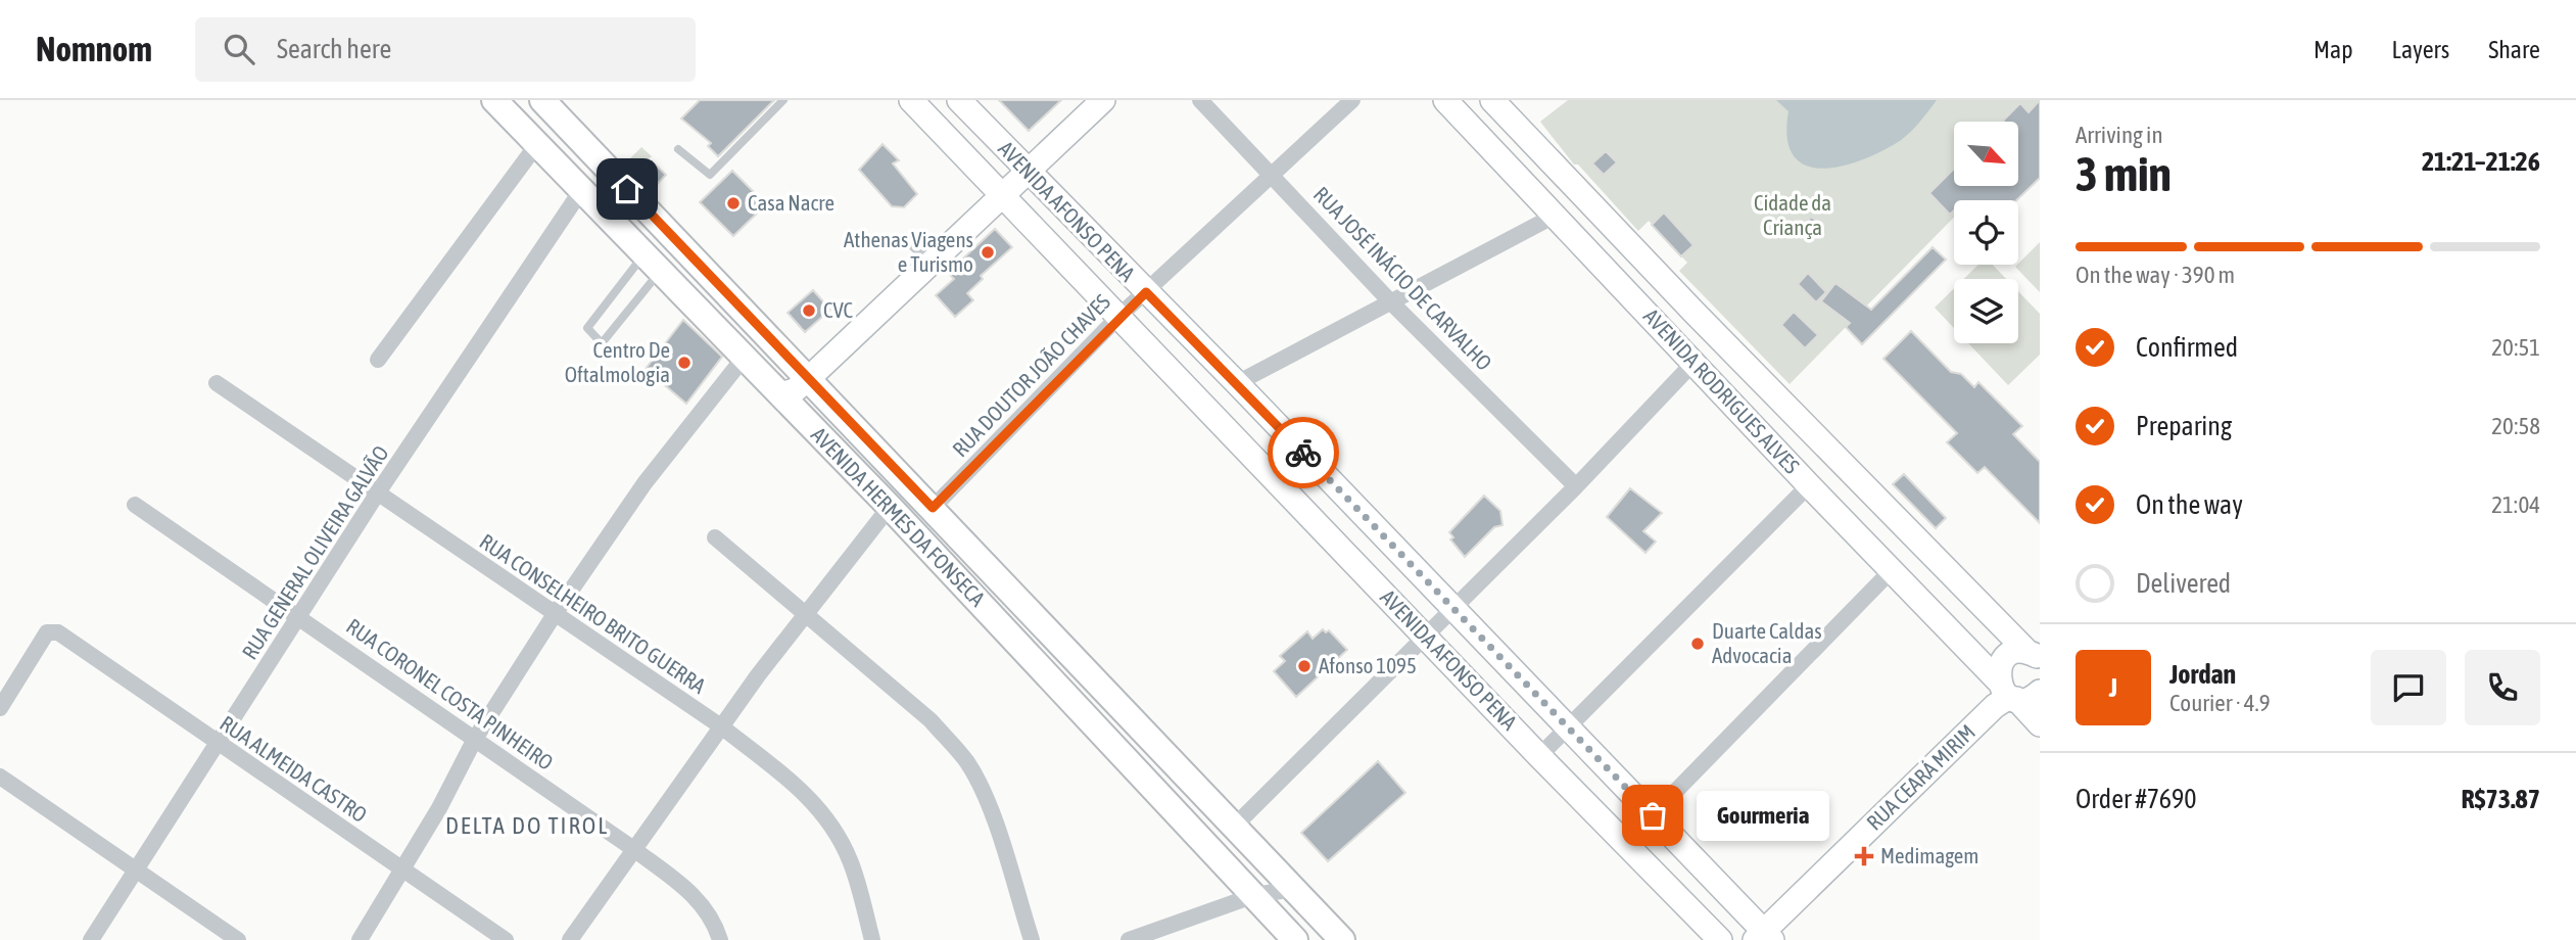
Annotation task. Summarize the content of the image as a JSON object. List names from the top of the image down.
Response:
{
  "streets": {
    "main road": [
      "AVENIDA AFONSO PENA",
      "AVENIDA RODRIGUES ALVES",
      "AVENIDA HERMES DA FONSECA",
      "RUA CEARÁ MIRIM"
    ],
    "street": [
      "RUA JOSÉ INÁCIO DE CARVALHO",
      "RUA DOUTOR JOÃO CHAVES",
      "RUA GENERAL OLIVEIRA GALVÃO",
      "RUA CONSELHEIRO BRITO GUERRA",
      "RUA CORONEL COSTA PINHEIRO",
      "RUA ALMEIDA CASTRO"
    ]
  },
  "crossings": [
    ["AVENIDA AFONSO PENA", "RUA DOUTOR JOÃO CHAVES"],
    ["AVENIDA AFONSO PENA", "RUA CEARÁ MIRIM"],
    ["RUA JOSÉ INÁCIO DE CARVALHO", "RUA DOUTOR JOÃO CHAVES"],
    ["RUA DOUTOR JOÃO CHAVES", "AVENIDA HERMES DA FONSECA"],
    ["AVENIDA RODRIGUES ALVES", "RUA CEARÁ MIRIM"],
    ["AVENIDA HERMES DA FONSECA", "RUA GENERAL OLIVEIRA GALVÃO"],
    ["RUA GENERAL OLIVEIRA GALVÃO", "RUA CONSELHEIRO BRITO GUERRA"],
    ["RUA GENERAL OLIVEIRA GALVÃO", "RUA CORONEL COSTA PINHEIRO"],
    ["RUA GENERAL OLIVEIRA GALVÃO", "RUA ALMEIDA CASTRO"]
  ],
  "districts": ["DELTA DO TIROL"],
  "parks": ["Cidade da Criança"],
  "places": {
    "other": [
      "Casa Nacre",
      "Athenas Viagens e Turismo",
      "CVC",
      "Centro De Oftalmologia",
      "Duarte Caldas Advocacia",
      "Afonso 1095",
      "Gourmeria"
    ],
    "health": ["Medimagem"]
  },
  "north": "bottom right",
  "page": {
    "header": "Nomnom",
    "search": "Search here",
    "nav": ["Map", "Layers", "Share"],
    "heading": ["3 min", "Arriving in", "21:21–21:26"],
    "panel": [
      "Jordan",
      "Courier · 4.9",
      "Order #7690",
      "R$73.87"
    ],
    "bar": "On the way · 390 m",
    "list": [
      ["Confirmed", "20:51"],
      ["Preparing", "20:58"],
      ["On the way", "21:04"],
      "Delivered"
    ],
    "round": "J",
    "bubble": "Gourmeria"
  }
}
